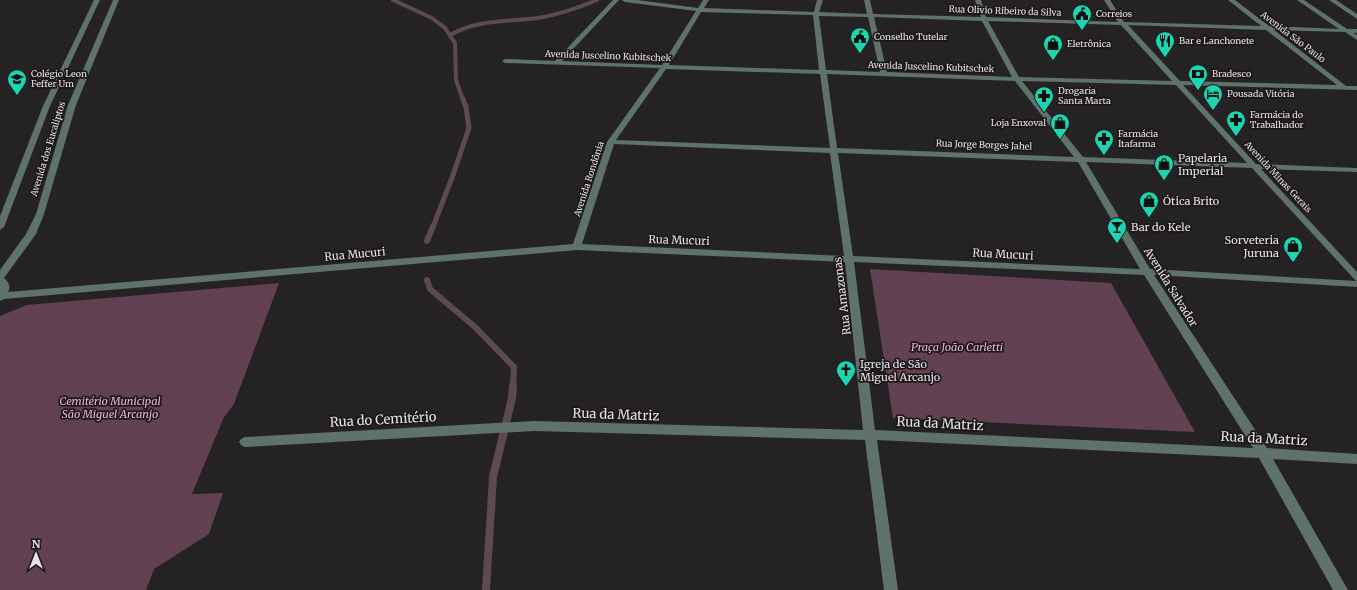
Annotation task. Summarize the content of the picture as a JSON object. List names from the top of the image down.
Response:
{
  "streets": {
    "street": [
      "Rua Olivio Ribeiro da Silva",
      "Avenida São Paulo",
      "Avenida Juscelino Kubitschek",
      "Rua Jorge Borges Jahel",
      "Avenida dos Eucaliptos",
      "Avenida Minas Gerais",
      "Avenida Rondônia",
      "Rua Mucuri",
      "Avenida Salvador",
      "Rua Amazonas",
      "Rua da Matriz",
      "Rua do Cemitério"
    ]
  },
  "crossings": [
    ["Rua Olivio Ribeiro da Silva", "Avenida São Paulo"],
    ["Rua Olivio Ribeiro da Silva", "Avenida Minas Gerais"],
    ["Rua Olivio Ribeiro da Silva", "Avenida Rondônia"],
    ["Rua Olivio Ribeiro da Silva", "Avenida Salvador"],
    ["Rua Olivio Ribeiro da Silva", "Rua Amazonas"],
    ["Avenida São Paulo", "Avenida Juscelino Kubitschek"],
    ["Avenida Juscelino Kubitschek", "Avenida Minas Gerais"],
    ["Avenida Juscelino Kubitschek", "Avenida Rondônia"],
    ["Avenida Juscelino Kubitschek", "Avenida Salvador"],
    ["Avenida Juscelino Kubitschek", "Rua Amazonas"],
    ["Rua Jorge Borges Jahel", "Avenida Minas Gerais"],
    ["Rua Jorge Borges Jahel", "Avenida Rondônia"],
    ["Rua Jorge Borges Jahel", "Avenida Salvador"],
    ["Rua Jorge Borges Jahel", "Rua Amazonas"],
    ["Avenida Rondônia", "Rua Mucuri"],
    ["Rua Mucuri", "Avenida Salvador"],
    ["Rua Mucuri", "Rua Amazonas"],
    ["Avenida Salvador", "Rua da Matriz"],
    ["Rua Amazonas", "Rua da Matriz"],
    ["Rua da Matriz", "Rua do Cemitério"]
  ],
  "parks": ["Praça João Carletti", "Cemitério Municipal São Miguel Arcanjo"],
  "places": {
    "public building": ["Correios", "Conselho Tutelar"],
    "restaurant": ["Bar e Lanchonete"],
    "shop": [
      "Eletrônica",
      "Loja Enxoval",
      "Papelaria Imperial",
      "Ótica Brito",
      "Sorveteria Juruna"
    ],
    "bank": ["Bradesco"],
    "school or university": ["Colégio Leon Feffer Um"],
    "hotel": ["Pousada Vitória"],
    "pharmacy": ["Drogaria Santa Marta", "Farmácia do Trabalhador", "Farmácia Itafarma"],
    "bar": ["Bar do Kele"],
    "church": ["Igreja de São Miguel Arcanjo"]
  },
  "north": "top"
}
